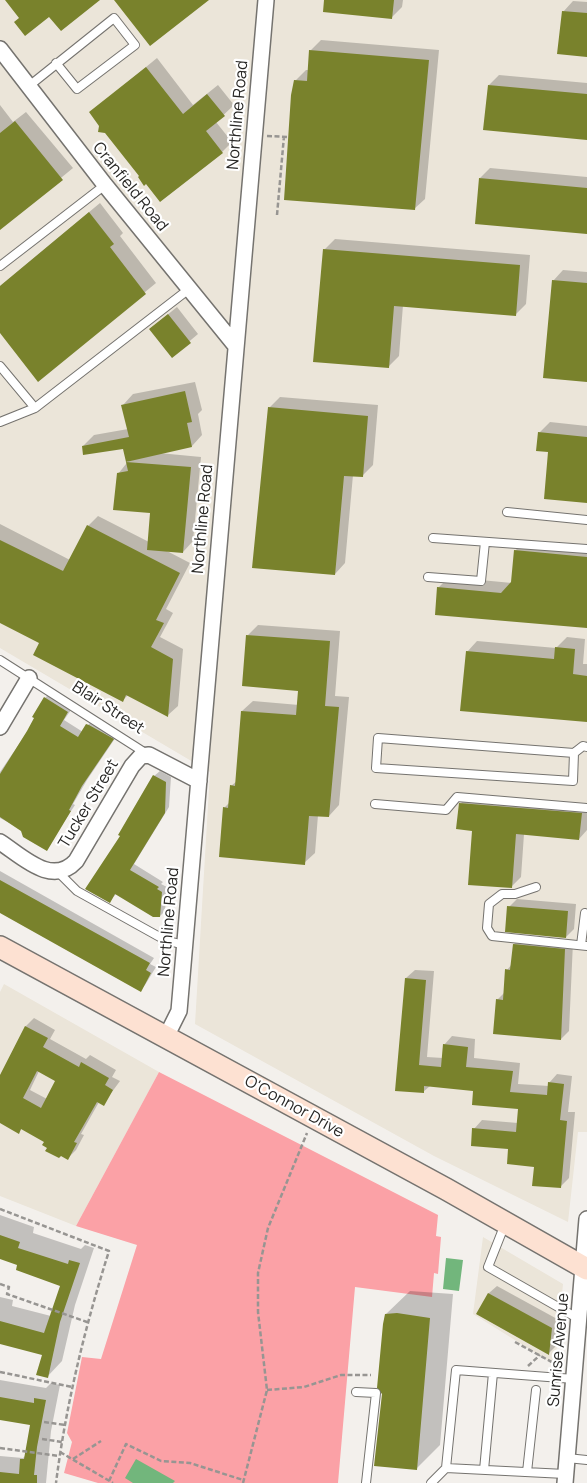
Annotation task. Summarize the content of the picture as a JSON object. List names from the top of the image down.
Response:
{
  "streets": {
    "main road": ["O'Connor Drive"],
    "street": [
      "Northline Road",
      "Cranfield Road",
      "Blair Street",
      "Tucker Street",
      "Sunrise Avenue"
    ]
  },
  "crossings": [
    ["Northline Road", "Cranfield Road"],
    ["Northline Road", "Blair Street"],
    ["Northline Road", "O'Connor Drive"],
    ["Blair Street", "Tucker Street"],
    ["O'Connor Drive", "Sunrise Avenue"]
  ]
}
